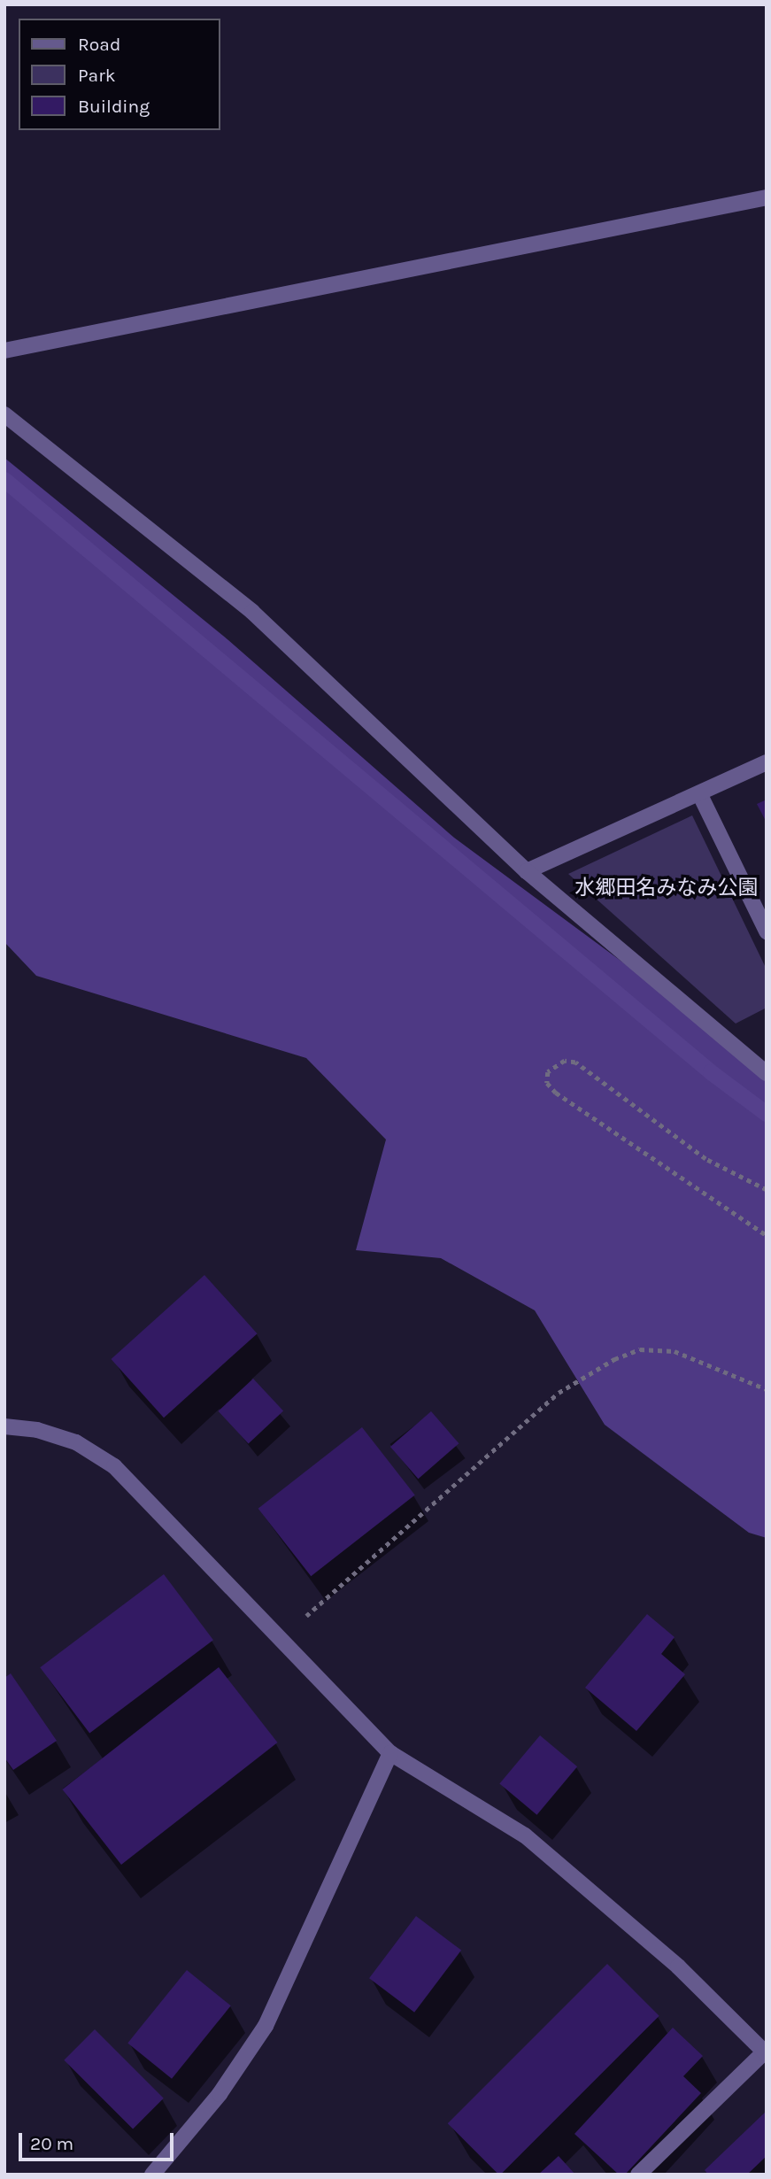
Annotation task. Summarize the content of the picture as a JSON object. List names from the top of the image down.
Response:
{
  "parks": ["水郷田名みなみ公園"],
  "legend": ["Road", "Park", "Building"],
  "scale_bar": "20 m"
}
